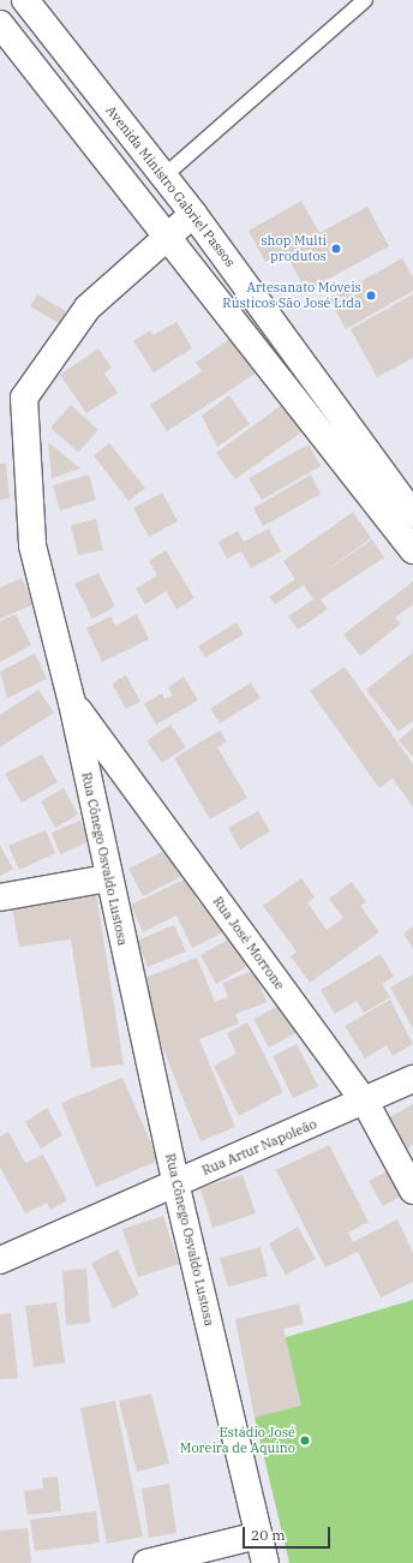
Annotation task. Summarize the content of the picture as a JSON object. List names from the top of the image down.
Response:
{
  "streets": {
    "street": [
      "Avenida Ministro Gabriel Passos",
      "Rua Cônego Osvaldo Lustosa",
      "Rua José Morrone",
      "Rua Artur Napoleão"
    ]
  },
  "crossings": [
    ["Avenida Ministro Gabriel Passos", "Rua Cônego Osvaldo Lustosa"],
    ["Rua Cônego Osvaldo Lustosa", "Rua José Morrone"],
    ["Rua Cônego Osvaldo Lustosa", "Rua Artur Napoleão"],
    ["Rua José Morrone", "Rua Artur Napoleão"]
  ],
  "places": ["shop Multi produtos", "Artesanato Móveis Rústicos São José Ltda", "Estádio José Moreira de Aquino"],
  "scale_bar": "20 m"
}
